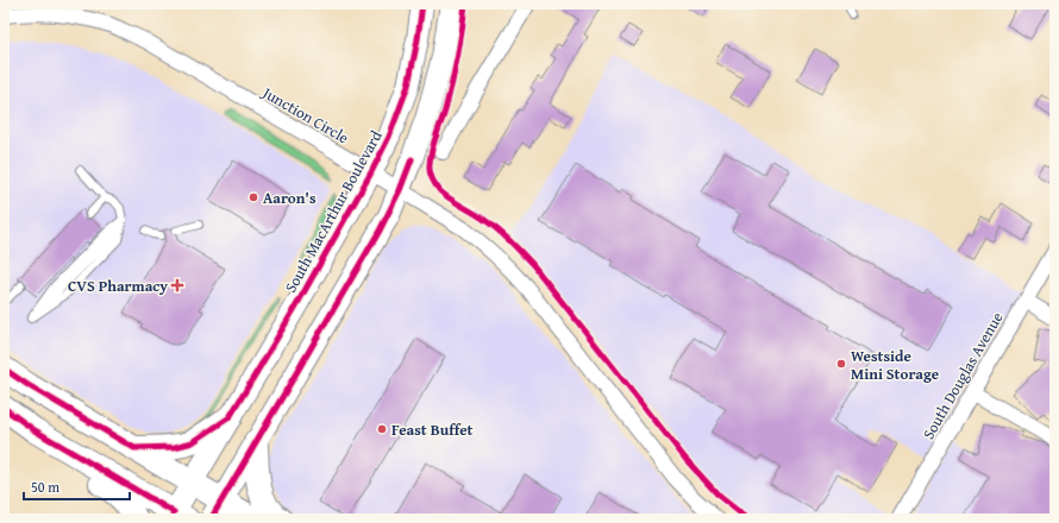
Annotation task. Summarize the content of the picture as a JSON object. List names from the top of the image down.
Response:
{
  "streets": {
    "main road": ["South MacArthur Boulevard"],
    "street": ["Junction Circle", "South Douglas Avenue"]
  },
  "crossings": [
    ["Junction Circle", "South MacArthur Boulevard"]
  ],
  "places": {
    "other": ["Aaron's", "Westside Mini Storage", "Feast Buffet"],
    "health": ["CVS Pharmacy"]
  },
  "scale_bar": "50 m"
}
